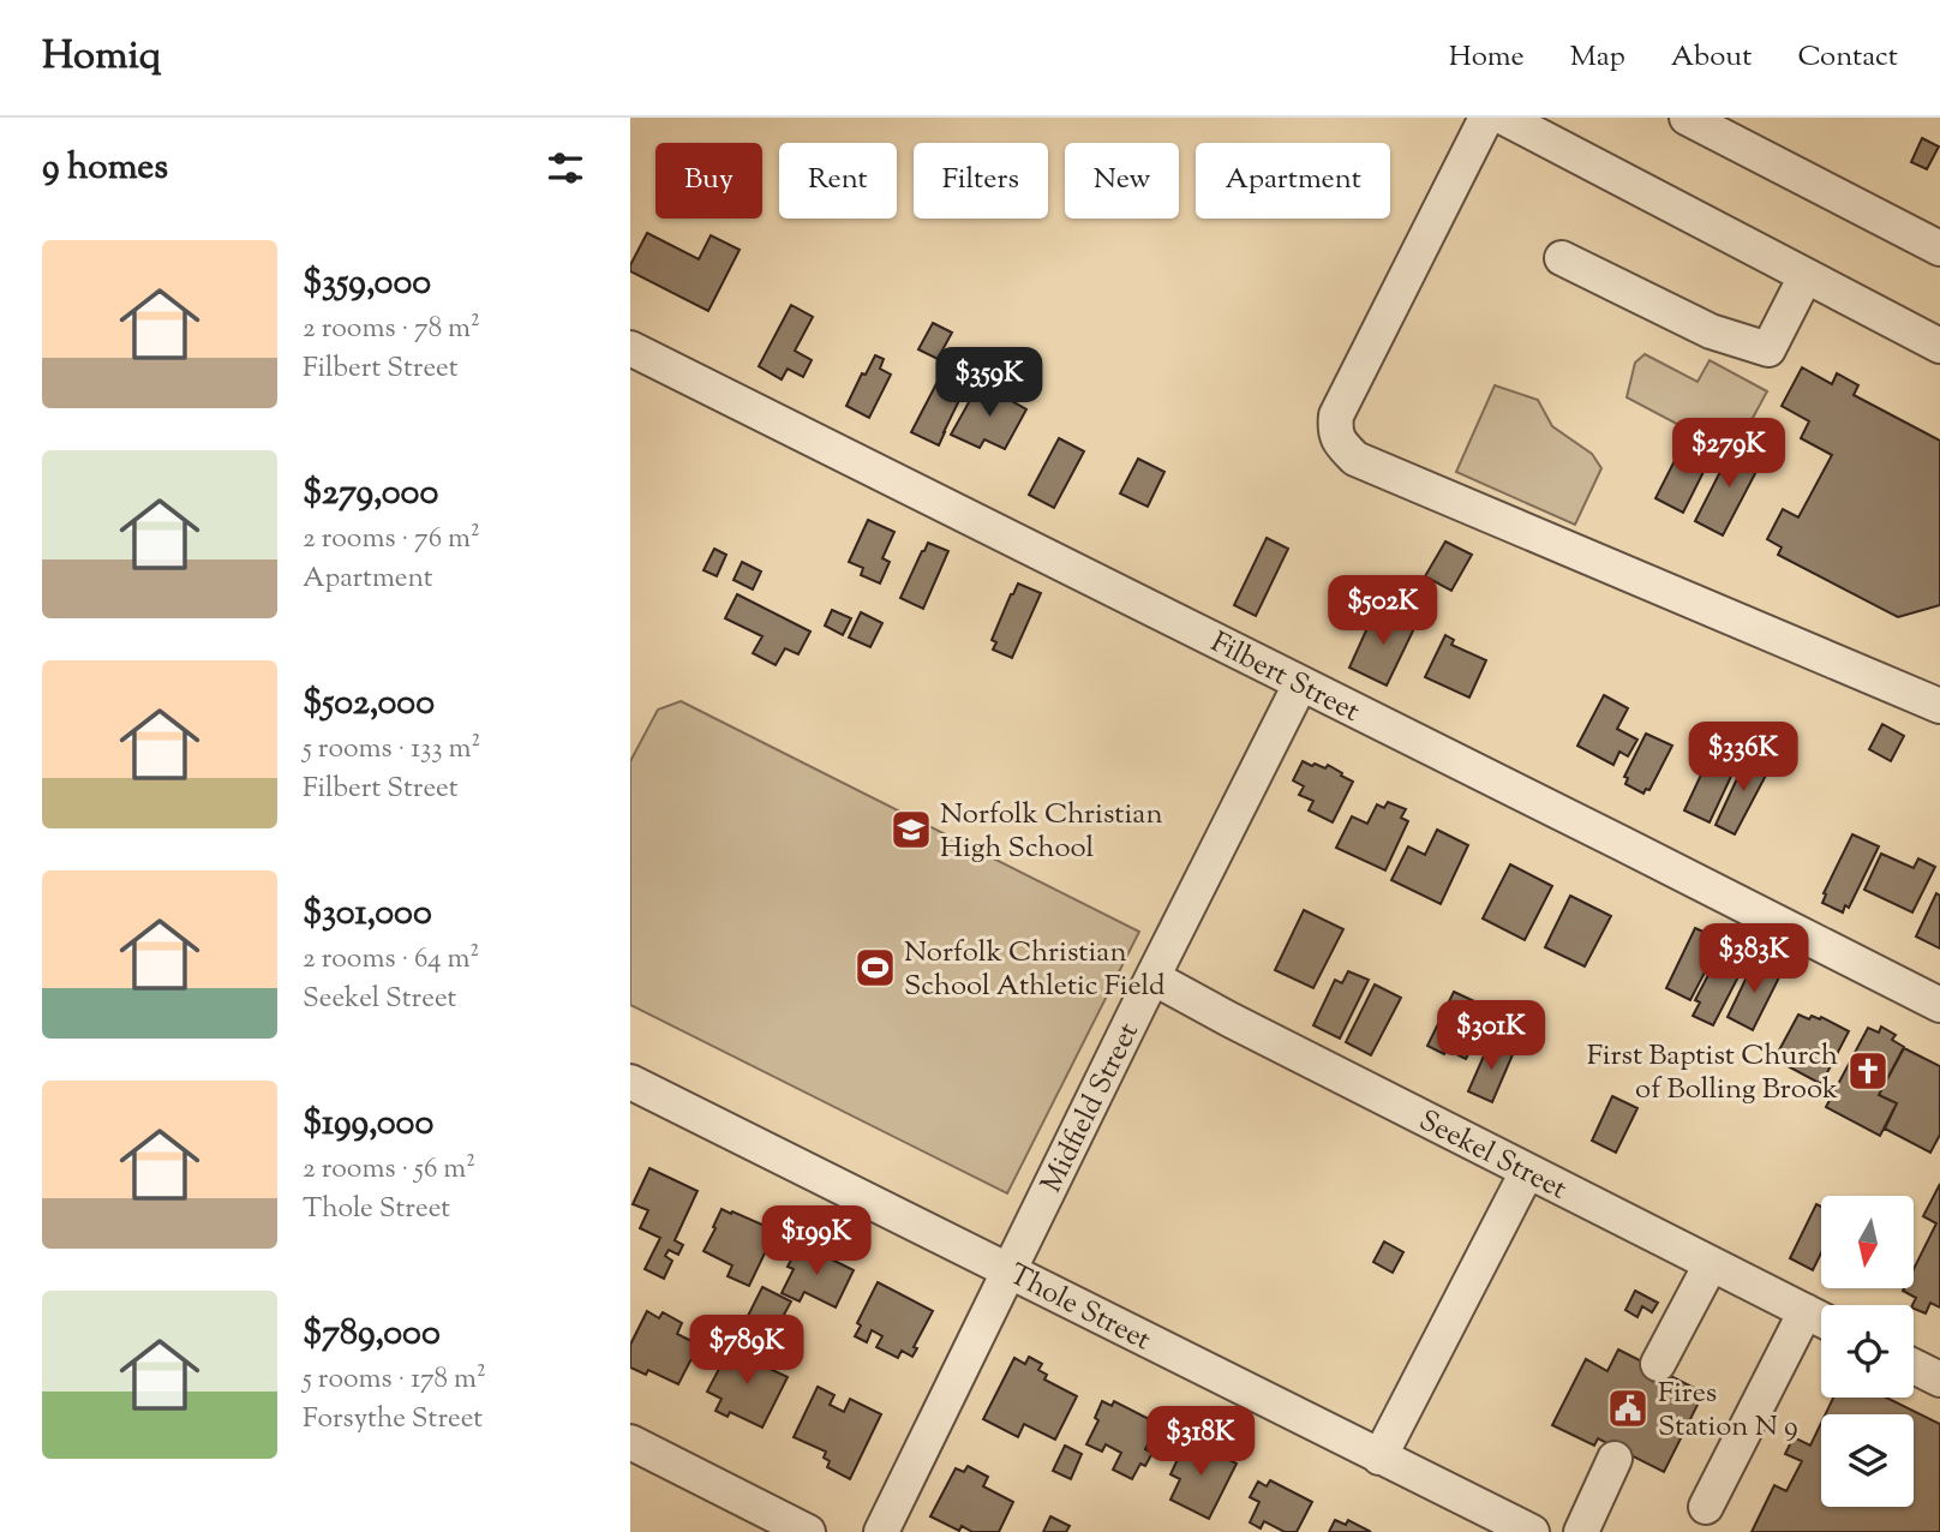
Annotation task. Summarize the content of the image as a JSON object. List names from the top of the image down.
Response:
{
  "streets": {
    "street": [
      "Filbert Street",
      "Midfield Street",
      "Seekel Street",
      "Thole Street"
    ]
  },
  "crossings": [
    ["Filbert Street", "Midfield Street"],
    ["Midfield Street", "Seekel Street"],
    ["Midfield Street", "Thole Street"]
  ],
  "places": {
    "school or university": ["Norfolk Christian High School"],
    "sports": ["Norfolk Christian School Athletic Field"],
    "church": ["First Baptist Church of Bolling Brook"],
    "public building": ["Fires Station N 9"]
  },
  "north": "bottom",
  "page": {
    "header": "Homiq",
    "nav": [
      "Home",
      "Map",
      "About",
      "Contact"
    ],
    "heading": "9 homes",
    "chip": [
      "Buy",
      "Rent",
      "Filters",
      "New",
      "Apartment"
    ],
    "list": [
      {
        "name": "$359,000",
        "note": "2 rooms · 78 m² · Filbert Street"
      },
      {
        "name": "$279,000",
        "note": "2 rooms · 76 m² · Apartment"
      },
      {
        "name": "$502,000",
        "note": "5 rooms · 133 m² · Filbert Street"
      },
      {
        "name": "$301,000",
        "note": "2 rooms · 64 m² · Seekel Street"
      },
      {
        "name": "$199,000",
        "note": "2 rooms · 56 m² · Thole Street"
      },
      {
        "name": "$789,000",
        "note": "5 rooms · 178 m² · Forsythe Street"
      }
    ],
    "price": [
      "$359K",
      "$279K",
      "$502K",
      "$336K",
      "$383K",
      "$301K",
      "$199K",
      "$789K",
      "$318K"
    ]
  }
}
